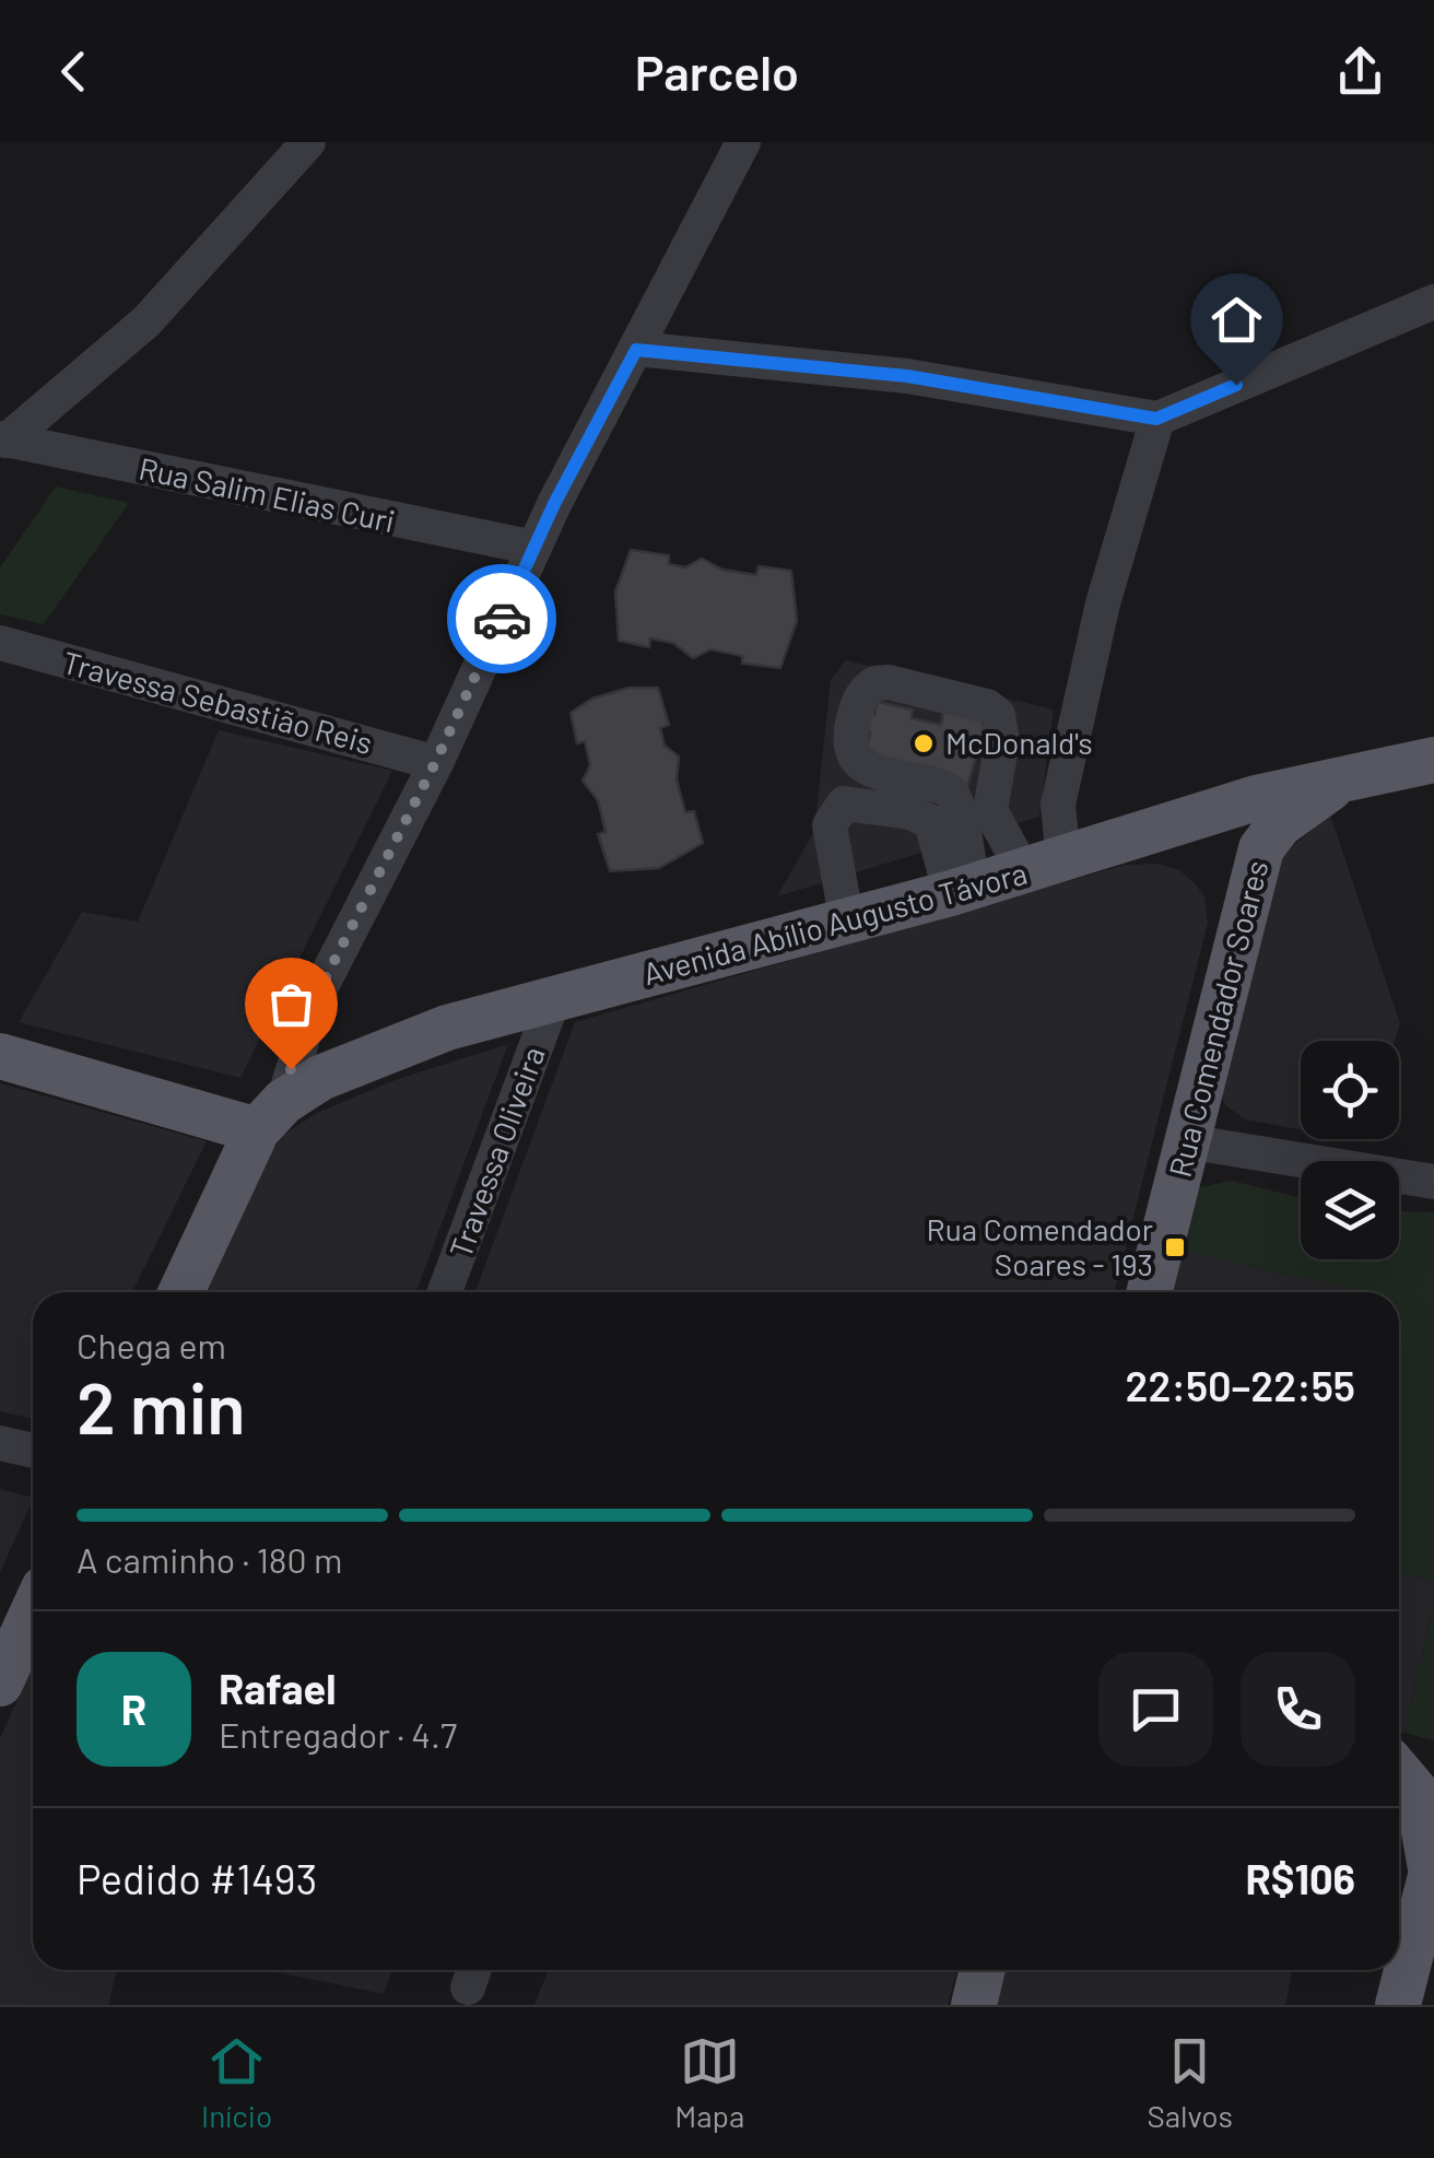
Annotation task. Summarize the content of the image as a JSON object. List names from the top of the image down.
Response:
{
  "streets": {
    "main road": ["Avenida Abílio Augusto Távora", "Rua Comendador Soares"],
    "street": ["Rua Salim Elias Curi", "Travessa Sebastião Reis", "Travessa Oliveira"]
  },
  "crossings": [
    ["Avenida Abílio Augusto Távora", "Rua Comendador Soares"],
    ["Avenida Abílio Augusto Távora", "Travessa Oliveira"]
  ],
  "places": {
    "other": ["McDonald's"],
    "transit": ["Rua Comendador Soares - 193"]
  },
  "page": {
    "header": "Parcelo",
    "heading": ["2 min", "Chega em", "22:50–22:55"],
    "panel": [
      "Rafael",
      "Entregador · 4.7",
      "Pedido #1493",
      "R$106"
    ],
    "bar": "A caminho · 180 m",
    "round": "R",
    "tabs": ["Início", "Mapa", "Salvos"]
  }
}
